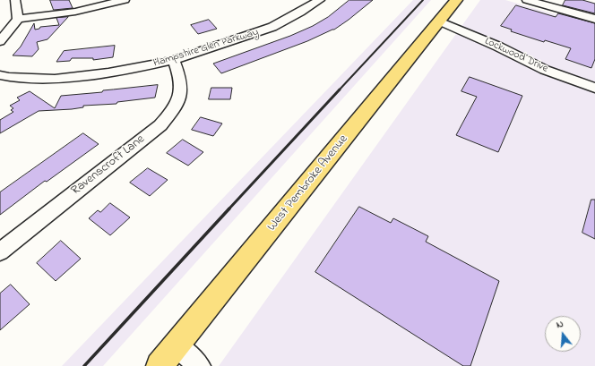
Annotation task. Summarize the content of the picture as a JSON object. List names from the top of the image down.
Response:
{
  "streets": {
    "main road": ["West Pembroke Avenue"],
    "street": ["Hampshire Glen Parkway", "Lockwood Drive", "Ravenscroft Lane"]
  },
  "crossings": [
    ["Hampshire Glen Parkway", "Ravenscroft Lane"],
    ["Lockwood Drive", "West Pembroke Avenue"]
  ],
  "north": "top"
}
